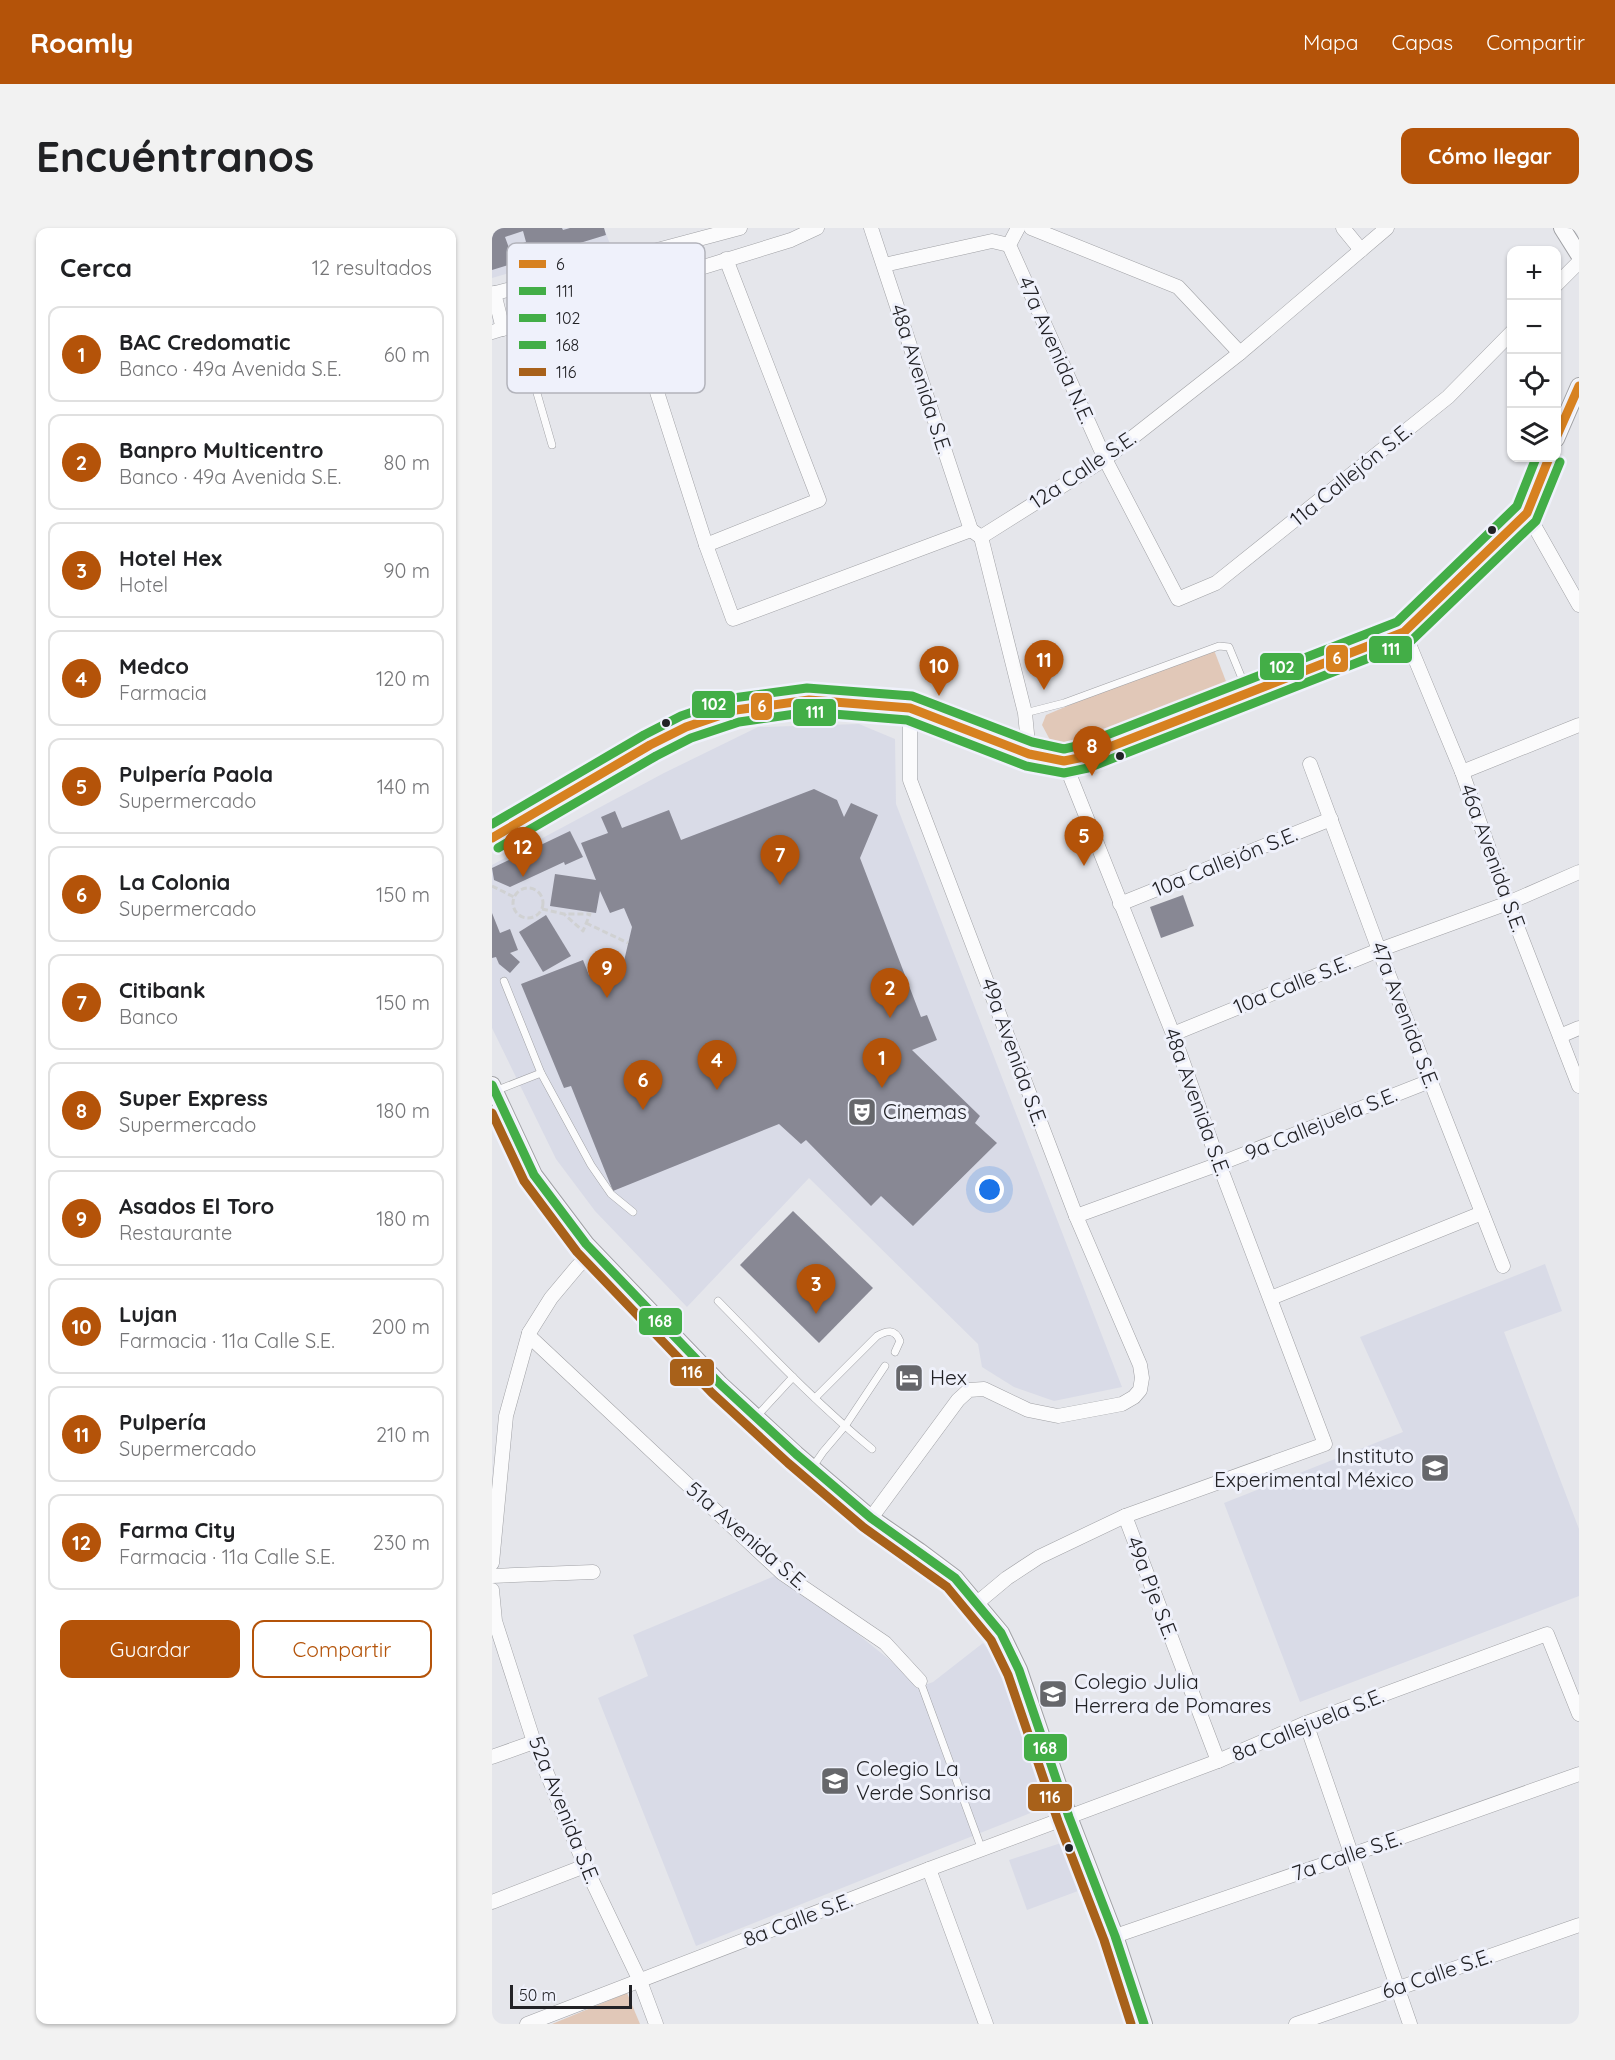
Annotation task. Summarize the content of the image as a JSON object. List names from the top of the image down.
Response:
{
  "streets": {
    "street": [
      "47a Avenida N.E.",
      "48a Avenida S.E.",
      "12a Calle S.E.",
      "11a Callejón S.E.",
      "46a Avenida S.E.",
      "10a Callejón S.E.",
      "10a Calle S.E.",
      "47a Avenida S.E.",
      "49a Avenida S.E.",
      "9a Callejuela S.E.",
      "51a Avenida S.E.",
      "49a Pje S.E.",
      "8a Callejuela S.E.",
      "52a Avenida S.E.",
      "7a Calle S.E.",
      "8a Calle S.E.",
      "6a Calle S.E."
    ]
  },
  "crossings": [
    ["47a Avenida N.E.", "12a Calle S.E."],
    ["47a Avenida N.E.", "11a Callejón S.E."],
    ["48a Avenida S.E.", "12a Calle S.E."],
    ["48a Avenida S.E.", "10a Callejón S.E."],
    ["48a Avenida S.E.", "10a Calle S.E."],
    ["48a Avenida S.E.", "9a Callejuela S.E."],
    ["48a Avenida S.E.", "49a Pje S.E."],
    ["46a Avenida S.E.", "10a Calle S.E."],
    ["10a Callejón S.E.", "47a Avenida S.E."],
    ["10a Calle S.E.", "47a Avenida S.E."],
    ["47a Avenida S.E.", "9a Callejuela S.E."],
    ["49a Avenida S.E.", "9a Callejuela S.E."],
    ["51a Avenida S.E.", "8a Calle S.E."],
    ["49a Pje S.E.", "8a Callejuela S.E."],
    ["8a Callejuela S.E.", "8a Calle S.E."],
    ["52a Avenida S.E.", "8a Calle S.E."]
  ],
  "places": {
    "theatre": ["Cinemas"],
    "hotel": ["Hex"],
    "school or university": ["Instituto Experimental México", "Colegio Julia Herrera de Pomares", "Colegio La Verde Sonrisa"]
  },
  "lines": [
    "transit line 6",
    "transit line 111",
    "transit line 102",
    "transit line 168",
    "transit line 116"
  ],
  "legend": [
    "6",
    "111",
    "102",
    "168",
    "116"
  ],
  "scale_bar": "50 m",
  "page": {
    "header": "Roamly",
    "nav": ["Mapa", "Capas", "Compartir"],
    "buttons": [
      "Cómo llegar",
      ["Guardar", "Compartir"]
    ],
    "title": "Encuéntranos",
    "heading": ["Cerca", "12 resultados"],
    "map_buttons": ["+", "−"],
    "list": [
      {
        "mark": "1",
        "name": "BAC Credomatic",
        "note": "Banco · 49a Avenida S.E.",
        "value": "60 m"
      },
      {
        "mark": "2",
        "name": "Banpro Multicentro",
        "note": "Banco · 49a Avenida S.E.",
        "value": "80 m"
      },
      {
        "mark": "3",
        "name": "Hotel Hex",
        "note": "Hotel",
        "value": "90 m"
      },
      {
        "mark": "4",
        "name": "Medco",
        "note": "Farmacia",
        "value": "120 m"
      },
      {
        "mark": "5",
        "name": "Pulpería Paola",
        "note": "Supermercado",
        "value": "140 m"
      },
      {
        "mark": "6",
        "name": "La Colonia",
        "note": "Supermercado",
        "value": "150 m"
      },
      {
        "mark": "7",
        "name": "Citibank",
        "note": "Banco",
        "value": "150 m"
      },
      {
        "mark": "8",
        "name": "Super Express",
        "note": "Supermercado",
        "value": "180 m"
      },
      {
        "mark": "9",
        "name": "Asados El Toro",
        "note": "Restaurante",
        "value": "180 m"
      },
      {
        "mark": "10",
        "name": "Lujan",
        "note": "Farmacia · 11a Calle S.E.",
        "value": "200 m"
      },
      {
        "mark": "11",
        "name": "Pulpería",
        "note": "Supermercado",
        "value": "210 m"
      },
      {
        "mark": "12",
        "name": "Farma City",
        "note": "Farmacia · 11a Calle S.E.",
        "value": "230 m"
      }
    ],
    "pins": [
      "11",
      "10",
      "8",
      "5",
      "12",
      "7",
      "9",
      "2",
      "1",
      "4",
      "6",
      "3"
    ],
    "scale": "50 m"
  }
}
